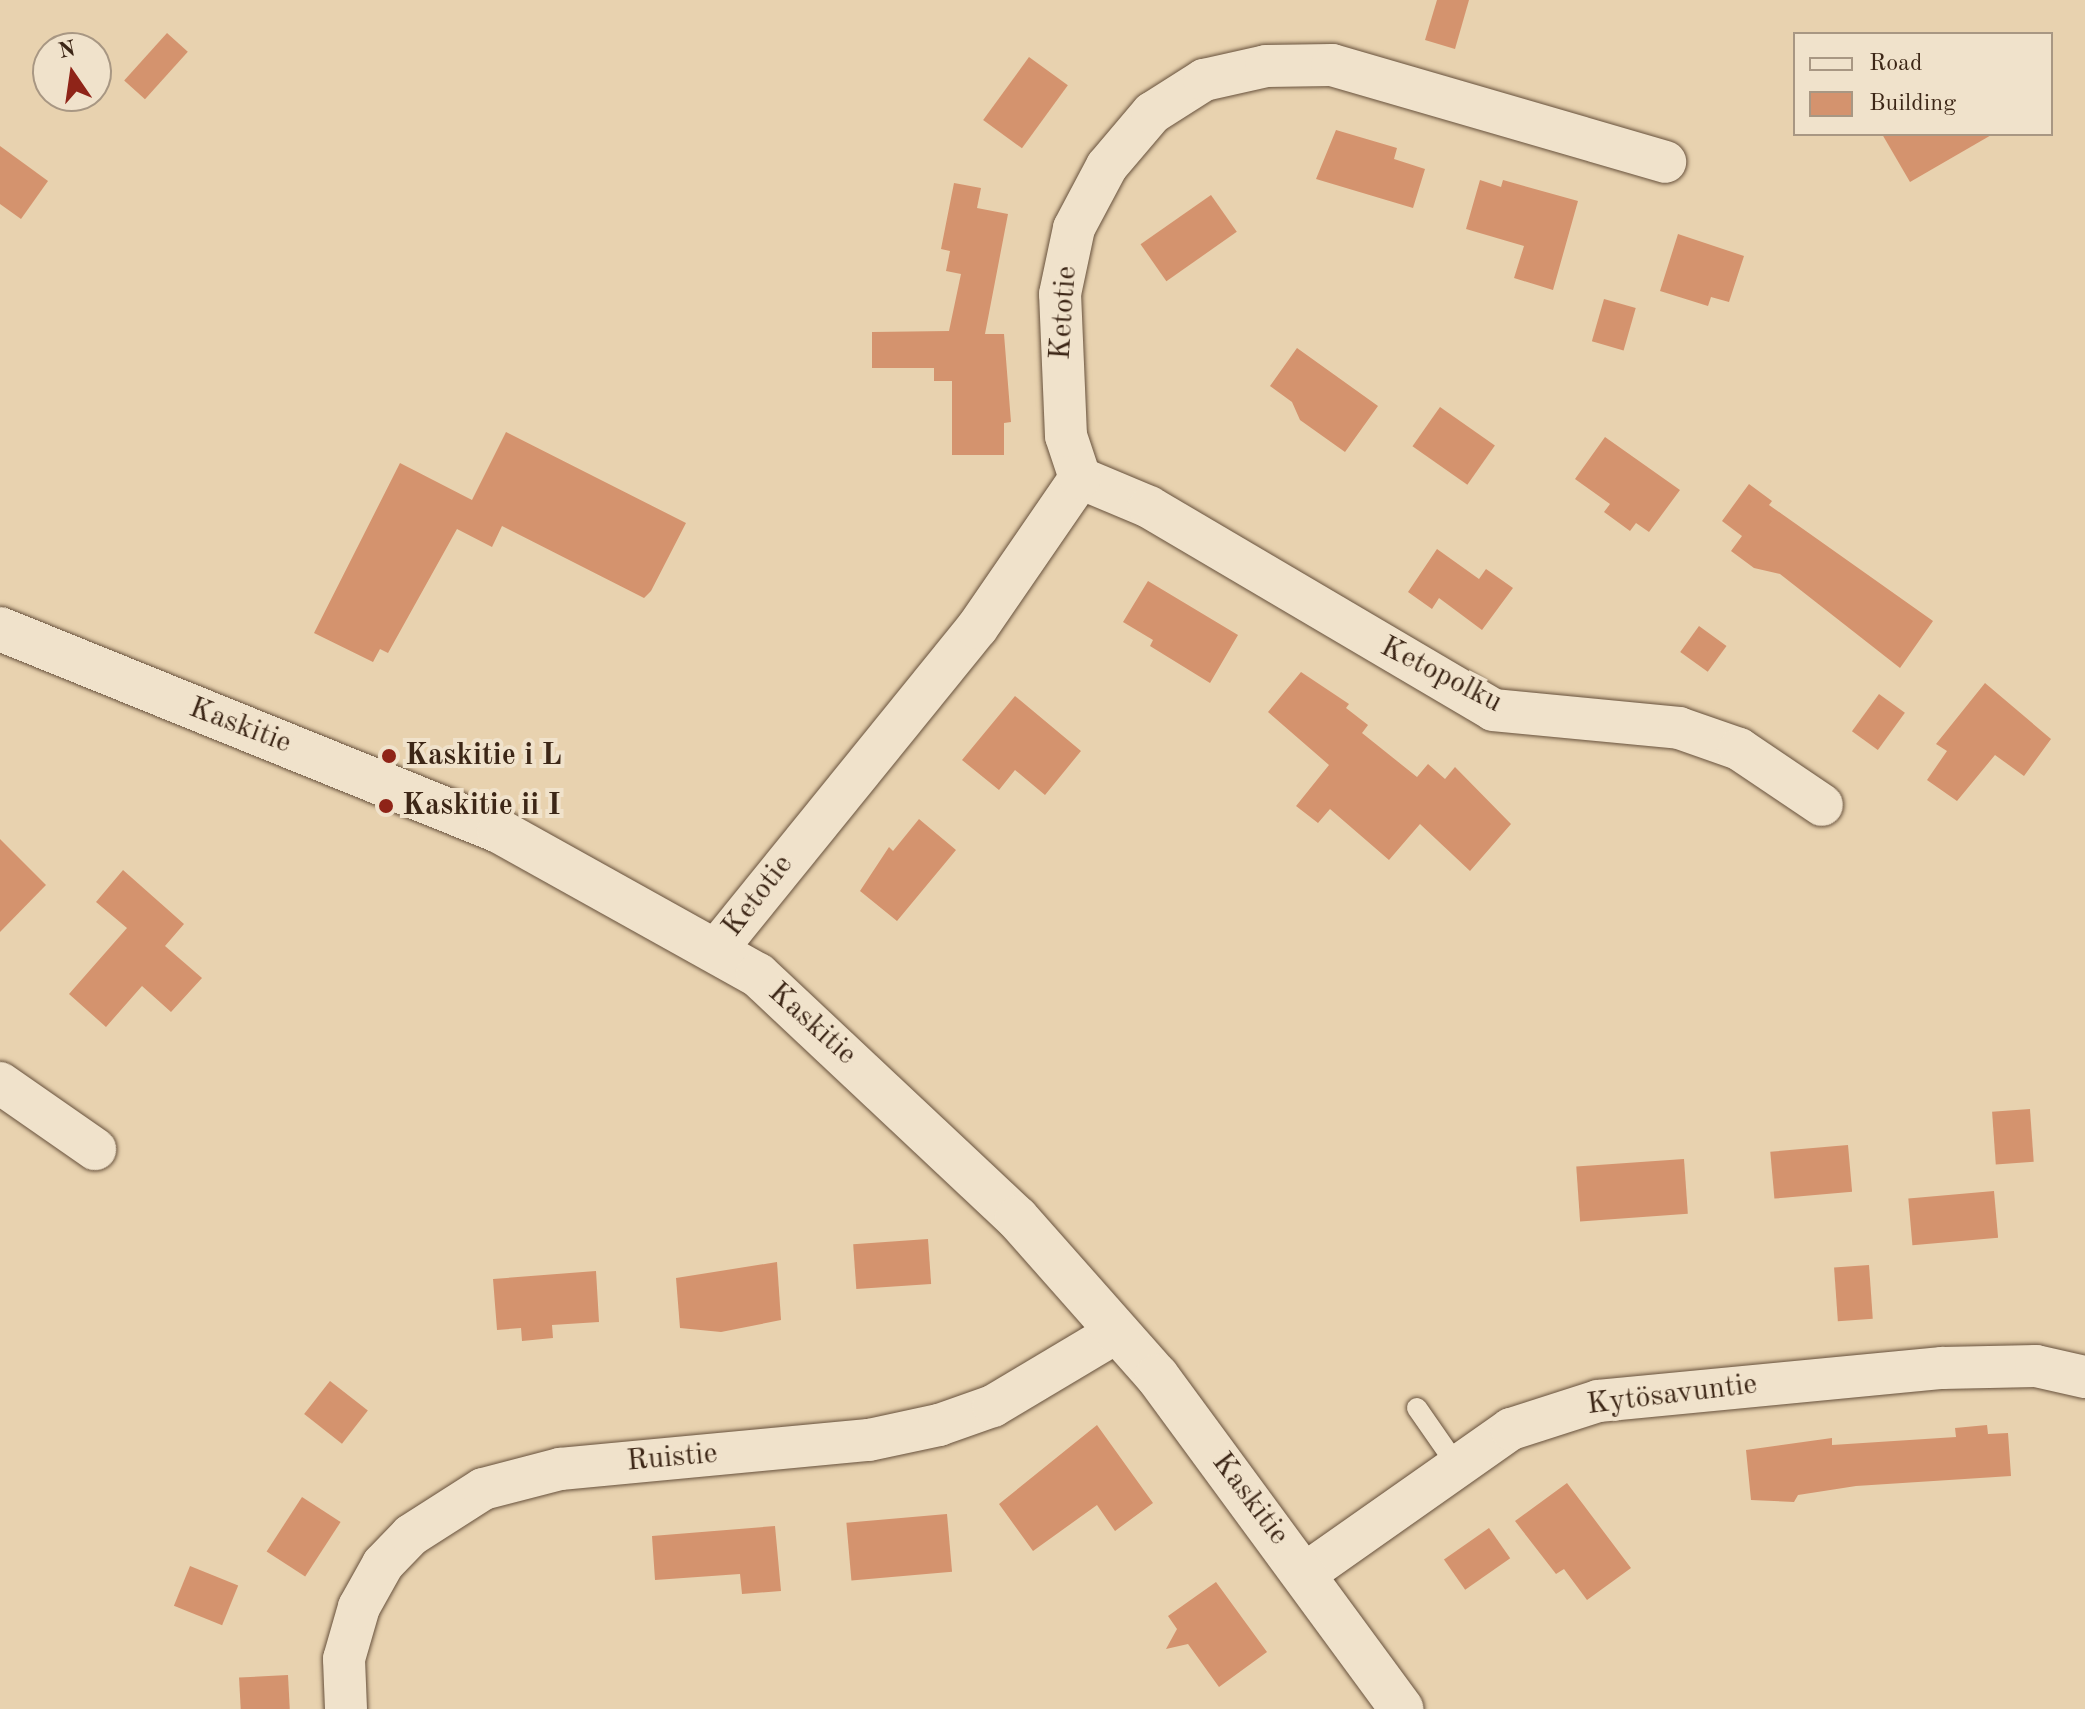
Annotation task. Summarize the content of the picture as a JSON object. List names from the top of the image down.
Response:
{
  "streets": {
    "street": [
      "Ketotie",
      "Ketopolku",
      "Kaskitie",
      "Kytösavuntie",
      "Ruistie"
    ]
  },
  "crossings": [
    ["Ketotie", "Ketopolku"],
    ["Ketotie", "Kaskitie"],
    ["Kaskitie", "Kytösavuntie"],
    ["Kaskitie", "Ruistie"]
  ],
  "places": ["Kaskitie i L", "Kaskitie ii I"],
  "legend": ["Road", "Building"],
  "north": "top"
}
